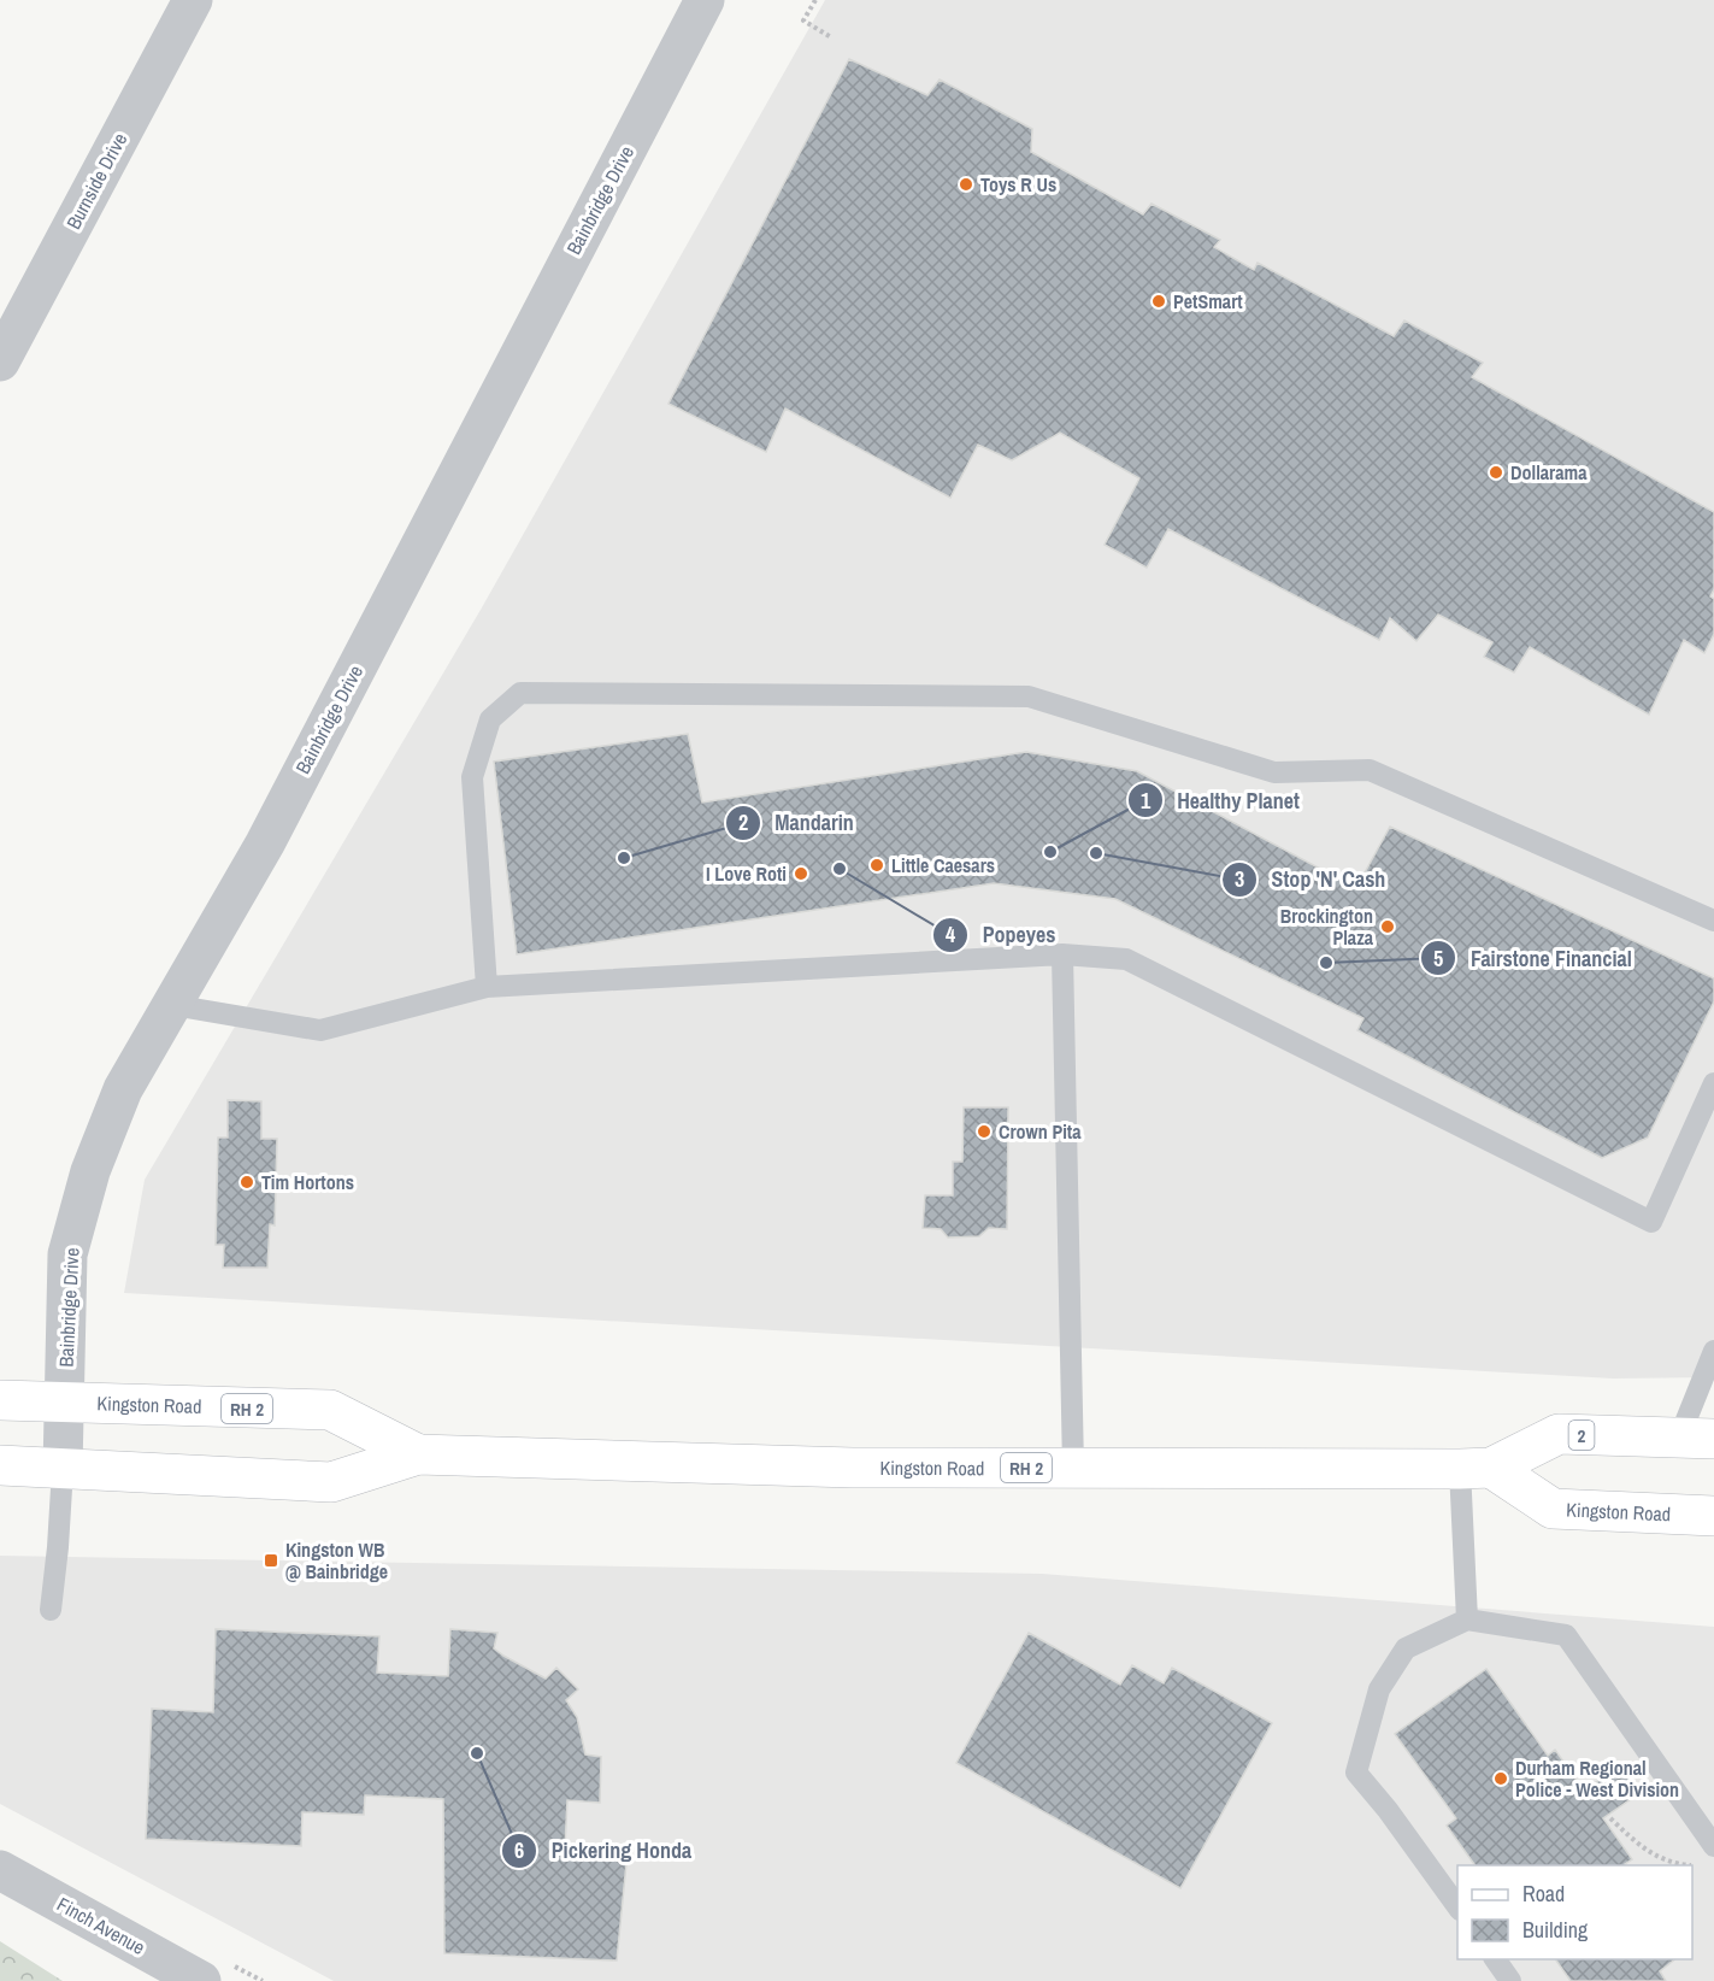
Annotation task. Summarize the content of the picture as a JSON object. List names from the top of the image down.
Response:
{
  "streets": {
    "main road": ["Kingston Road", "RH 2", "2"],
    "street": ["Burnside Drive", "Bainbridge Drive", "Finch Avenue"]
  },
  "crossings": [
    ["Bainbridge Drive", "Kingston Road"]
  ],
  "places": {
    "other": [
      "Toys R Us",
      "PetSmart",
      "Dollarama",
      "Healthy Planet",
      "Stop 'N' Cash",
      "Mandarin",
      "Little Caesars",
      "Popeyes",
      "I Love Roti",
      "Brockington Plaza",
      "Fairstone Financial",
      "Crown Pita",
      "Tim Hortons",
      "Pickering Honda",
      "Durham Regional Police - West Division"
    ],
    "transit": ["Kingston WB @ Bainbridge"]
  },
  "legend": ["Road", "Building"]
}
